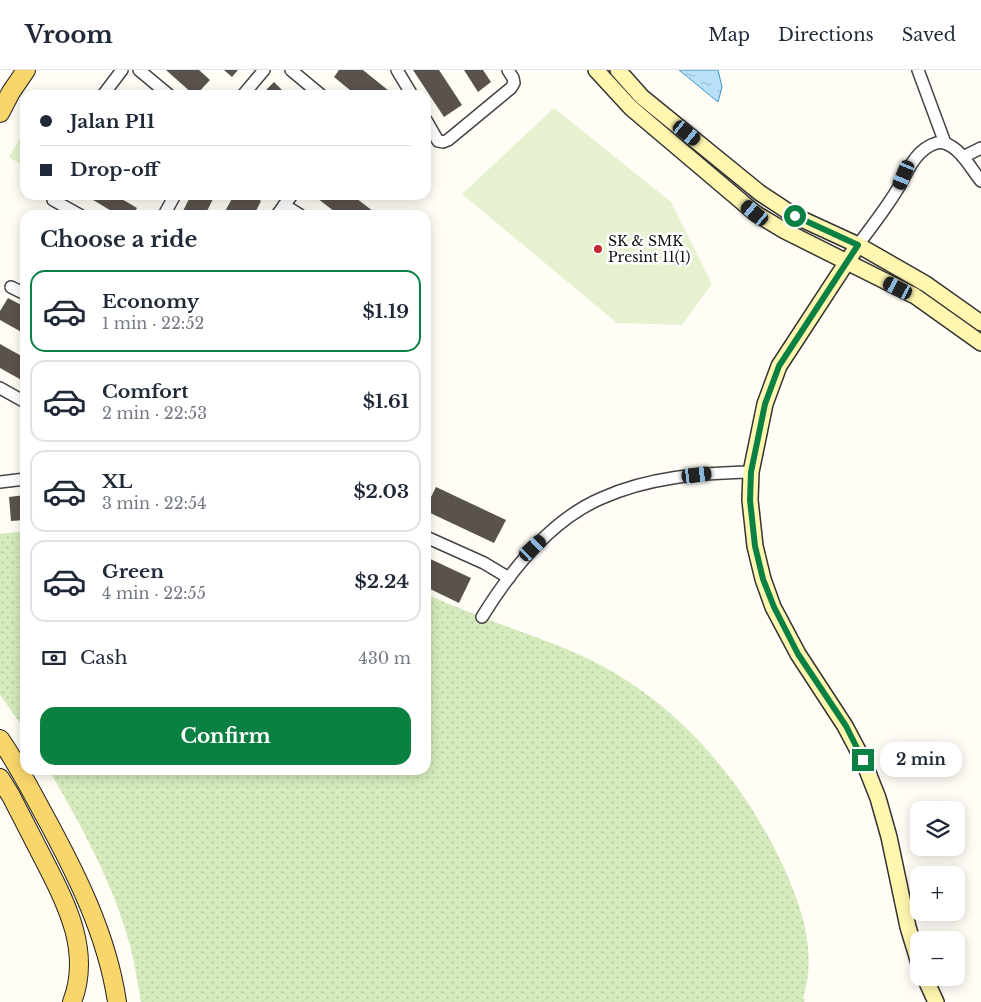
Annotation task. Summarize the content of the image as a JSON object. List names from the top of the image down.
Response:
{
  "places": ["SK & SMK Presint 11(1)"],
  "page": {
    "header": "Vroom",
    "nav": ["Map", "Directions", "Saved"],
    "banner": ["Jalan P11", "Drop-off"],
    "heading": "Choose a ride",
    "list": [
      {
        "name": "Economy",
        "note": "1 min · 22:52",
        "value": "$1.19"
      },
      {
        "name": "Comfort",
        "note": "2 min · 22:53",
        "value": "$1.61"
      },
      {
        "name": "XL",
        "note": "3 min · 22:54",
        "value": "$2.03"
      },
      {
        "name": "Green",
        "note": "4 min · 22:55",
        "value": "$2.24"
      }
    ],
    "pay": ["Cash", "430 m"],
    "buttons": "Confirm",
    "bubble": "2 min",
    "map_buttons": ["+", "−"]
  }
}
